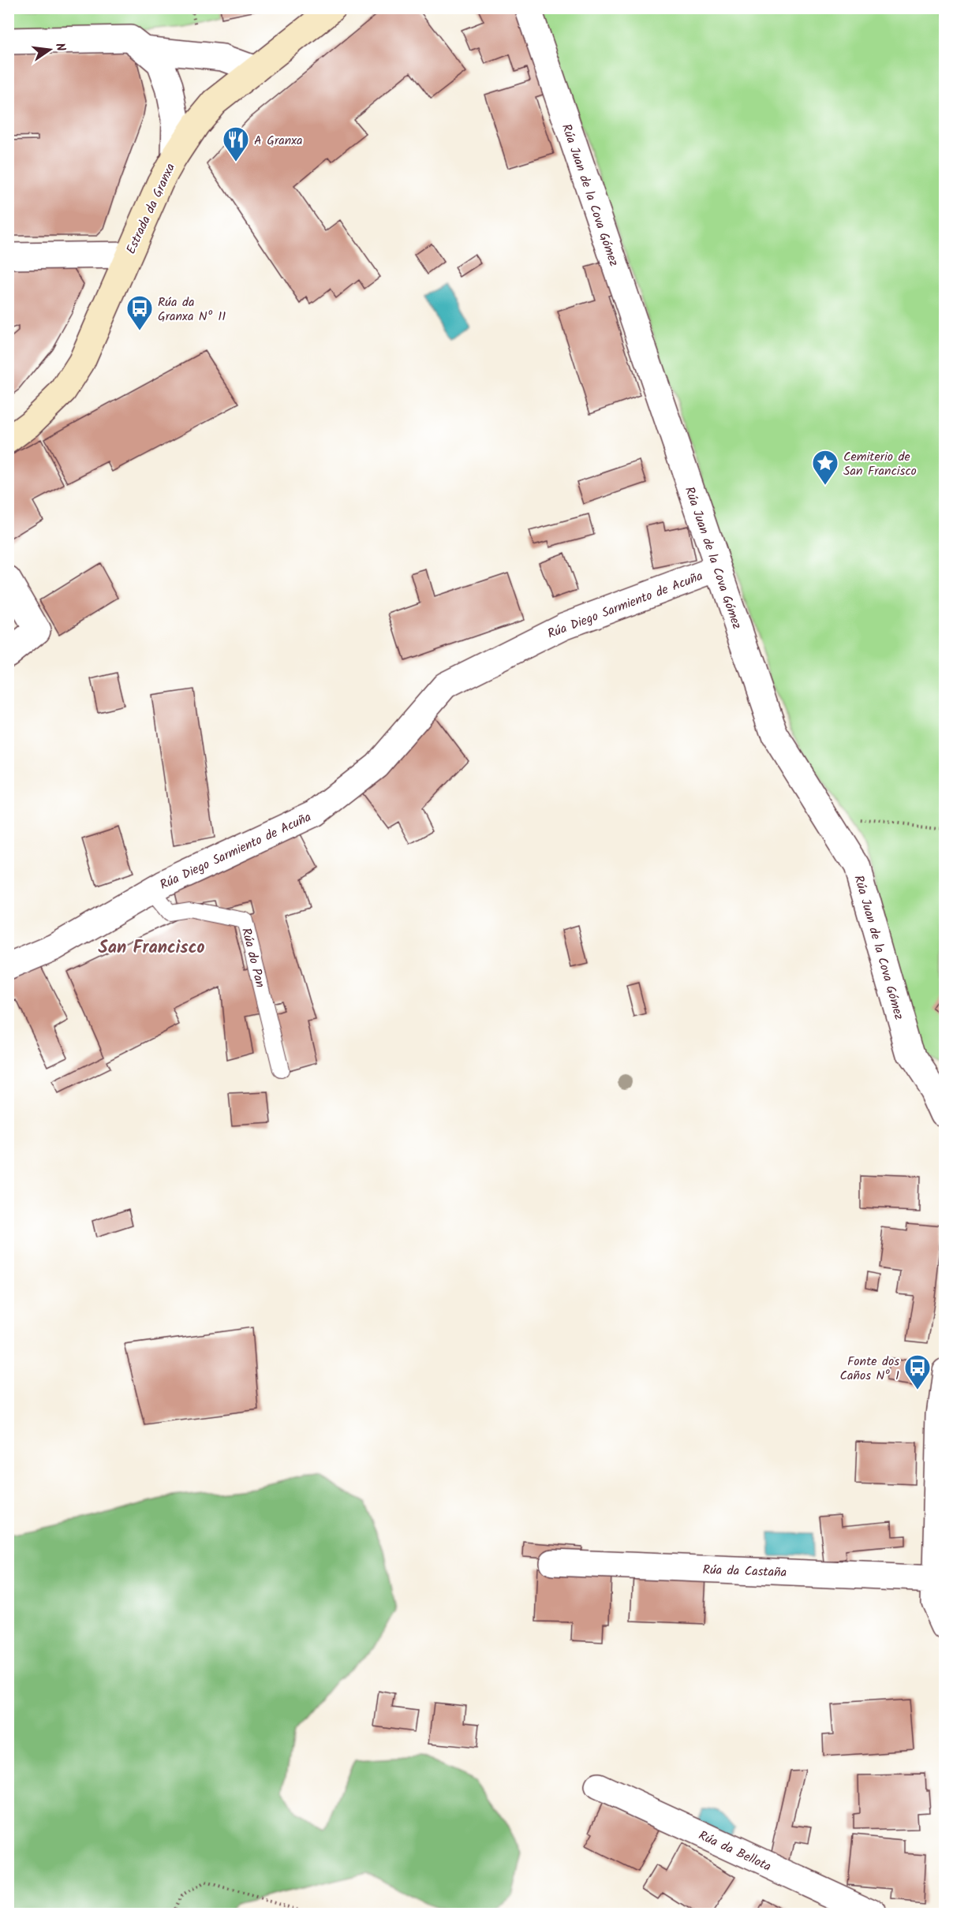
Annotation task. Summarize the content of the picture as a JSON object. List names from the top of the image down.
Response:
{
  "streets": {
    "main road": ["Estrada da Granxa"],
    "street": [
      "Rúa Juan de la Cova Gómez",
      "Rúa Diego Sarmiento de Acuña",
      "Rúa da Castaña",
      "Rúa da Bellota"
    ],
    "lane": ["Rúa do Pan"]
  },
  "crossings": [
    ["Rúa Juan de la Cova Gómez", "Rúa Diego Sarmiento de Acuña"],
    ["Rúa Diego Sarmiento de Acuña", "Rúa do Pan"]
  ],
  "districts": ["San Francisco"],
  "places": {
    "restaurant": ["A Granxa"],
    "bus stop": ["Rúa da Granxa Nº 11", "Fonte dos Caños Nº 1"],
    "place": ["Cemiterio de San Francisco"]
  },
  "north": "right"
}
